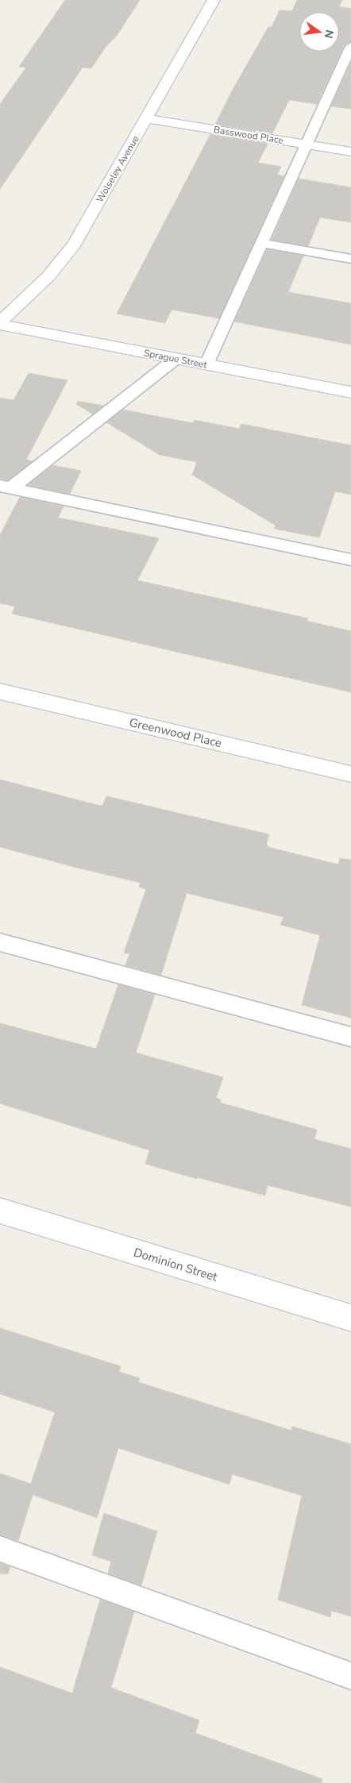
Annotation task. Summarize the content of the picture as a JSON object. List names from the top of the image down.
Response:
{
  "streets": {
    "street": [
      "Basswood Place",
      "Wolseley Avenue",
      "Sprague Street",
      "Greenwood Place",
      "Dominion Street"
    ]
  },
  "crossings": [
    ["Basswood Place", "Wolseley Avenue"]
  ],
  "north": "right"
}
